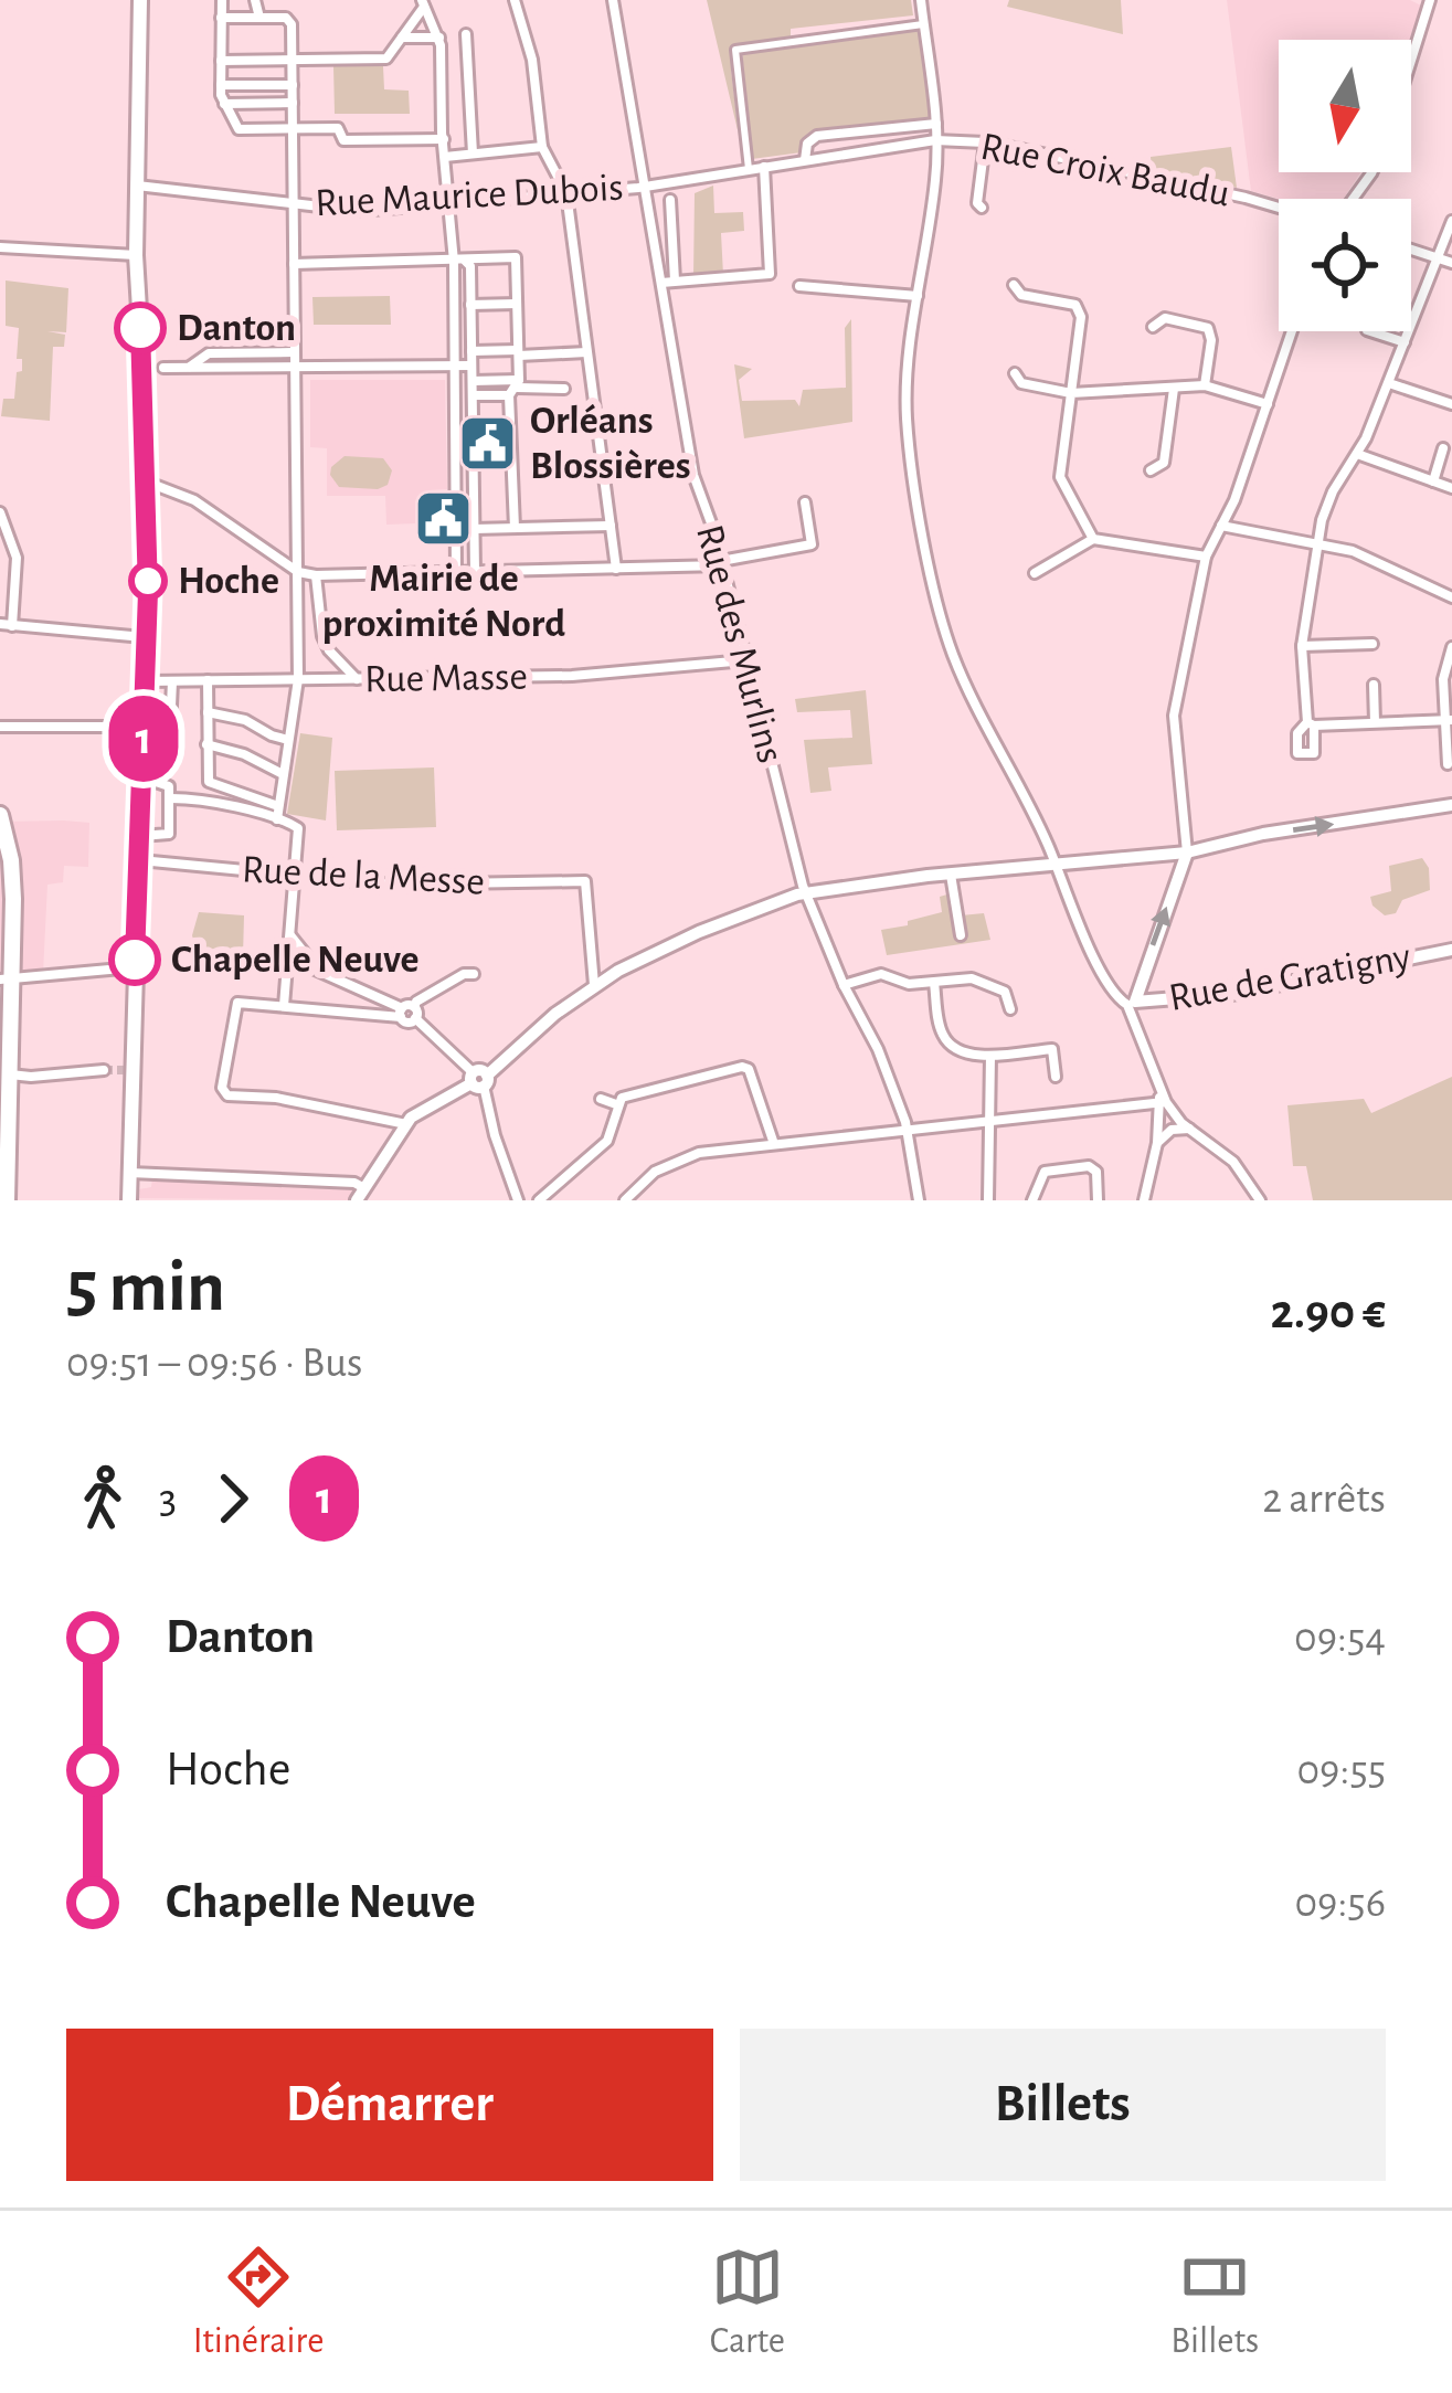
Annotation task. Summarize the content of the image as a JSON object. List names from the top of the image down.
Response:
{
  "streets": {
    "street": [
      "Rue Croix Baudu",
      "Rue Maurice Dubois",
      "Rue des Murlins",
      "Rue Masse",
      "Rue de la Messe",
      "Rue de Gratigny"
    ]
  },
  "crossings": [
    ["Rue Croix Baudu", "Rue Maurice Dubois"],
    ["Rue Croix Baudu", "Rue des Murlins"],
    ["Rue Maurice Dubois", "Rue des Murlins"],
    ["Rue des Murlins", "Rue Masse"]
  ],
  "places": {
    "other": ["Danton", "Hoche", "Chapelle Neuve"],
    "public building": ["Orléans Blossières", "Mairie de proximité Nord"]
  },
  "lines": ["bus line 1"],
  "north": "bottom",
  "page": {
    "on_map": "1",
    "heading": ["5 min", "09:51 – 09:56 · Bus", "2.90 €"],
    "legs": ["3", "1", "2 arrêts"],
    "list": [
      {
        "name": "Danton",
        "value": "09:54"
      },
      {
        "name": "Hoche",
        "value": "09:55"
      },
      {
        "name": "Chapelle Neuve",
        "value": "09:56"
      }
    ],
    "buttons": ["Démarrer", "Billets"],
    "tabs": ["Itinéraire", "Carte", "Billets"]
  }
}
